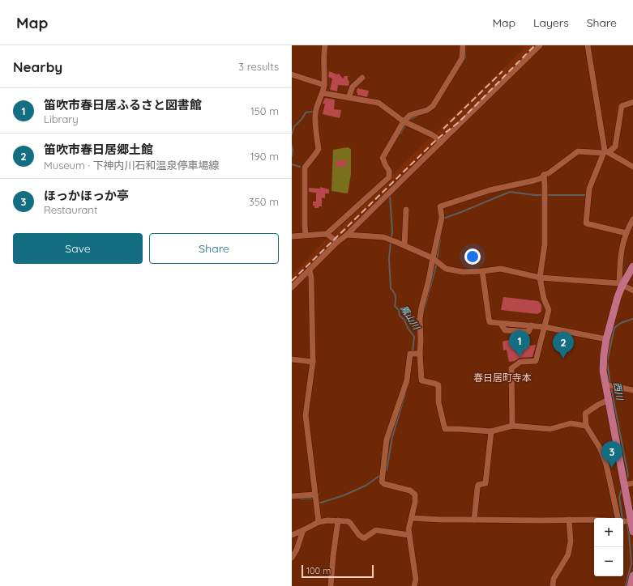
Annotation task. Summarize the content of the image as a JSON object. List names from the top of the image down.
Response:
{
  "districts": ["春日居町寺本"],
  "water": ["鳳山川", "西川"],
  "scale_bar": "100 m",
  "page": {
    "header": "Map",
    "nav": ["Map", "Layers", "Share"],
    "heading": ["Nearby", "3 results"],
    "list": [
      {
        "mark": "1",
        "name": "笛吹市春日居ふるさと図書館",
        "note": "Library",
        "value": "150 m"
      },
      {
        "mark": "2",
        "name": "笛吹市春日居郷土館",
        "note": "Museum · 下神内川石和温泉停車場線",
        "value": "190 m"
      },
      {
        "mark": "3",
        "name": "ほっかほっか亭",
        "note": "Restaurant",
        "value": "350 m"
      }
    ],
    "buttons": ["Save", "Share"],
    "pins": ["1", "2", "3"],
    "map_buttons": ["+", "−"],
    "scale": "100 m"
  }
}
